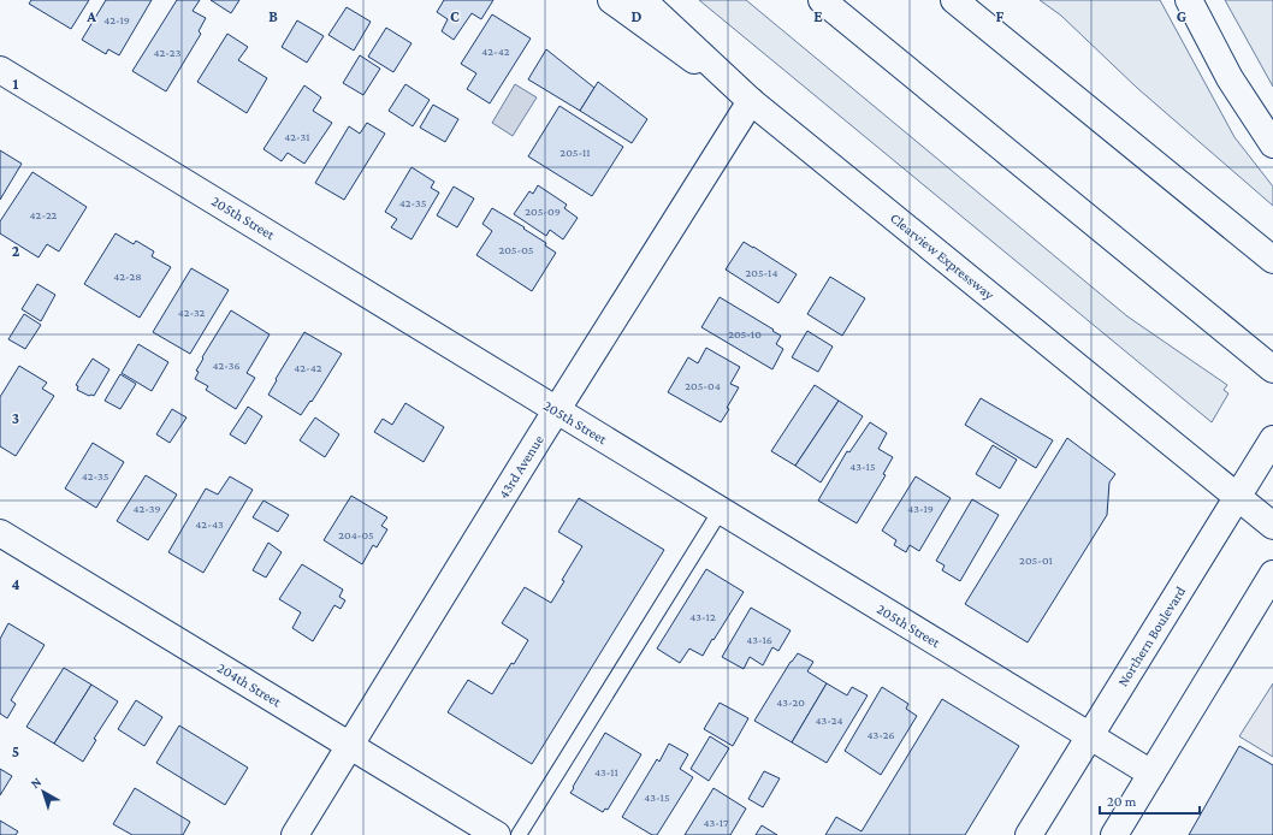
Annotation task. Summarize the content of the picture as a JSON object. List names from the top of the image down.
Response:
{
  "streets": {
    "main road": [
      "205th Street",
      "Clearview Expressway",
      "43rd Avenue",
      "Northern Boulevard",
      "204th Street"
    ]
  },
  "crossings": [
    ["205th Street", "43rd Avenue"],
    ["205th Street", "Northern Boulevard"],
    ["Clearview Expressway", "43rd Avenue"],
    ["Clearview Expressway", "Northern Boulevard"],
    ["43rd Avenue", "204th Street"]
  ],
  "house_numbers": [
    "42-19",
    "42-42",
    "42-23",
    "42-31",
    "205-11",
    "42-35",
    "205-09",
    "42-22",
    "205-05",
    "205-14",
    "42-28",
    "42-32",
    "205-10",
    "42-36",
    "42-42",
    "205-04",
    "43-15",
    "42-35",
    "42-39",
    "43-19",
    "42-43",
    "204-05",
    "205-01",
    "43-12",
    "43-16",
    "43-20",
    "43-24",
    "43-26",
    "43-11",
    "43-15",
    "43-17"
  ],
  "scale_bar": "20 m",
  "north": "top left",
  "grid": {
    "columns": [
      "A",
      "B",
      "C",
      "D",
      "E",
      "F",
      "G"
    ],
    "rows": [
      "1",
      "2",
      "3",
      "4",
      "5"
    ]
  }
}
